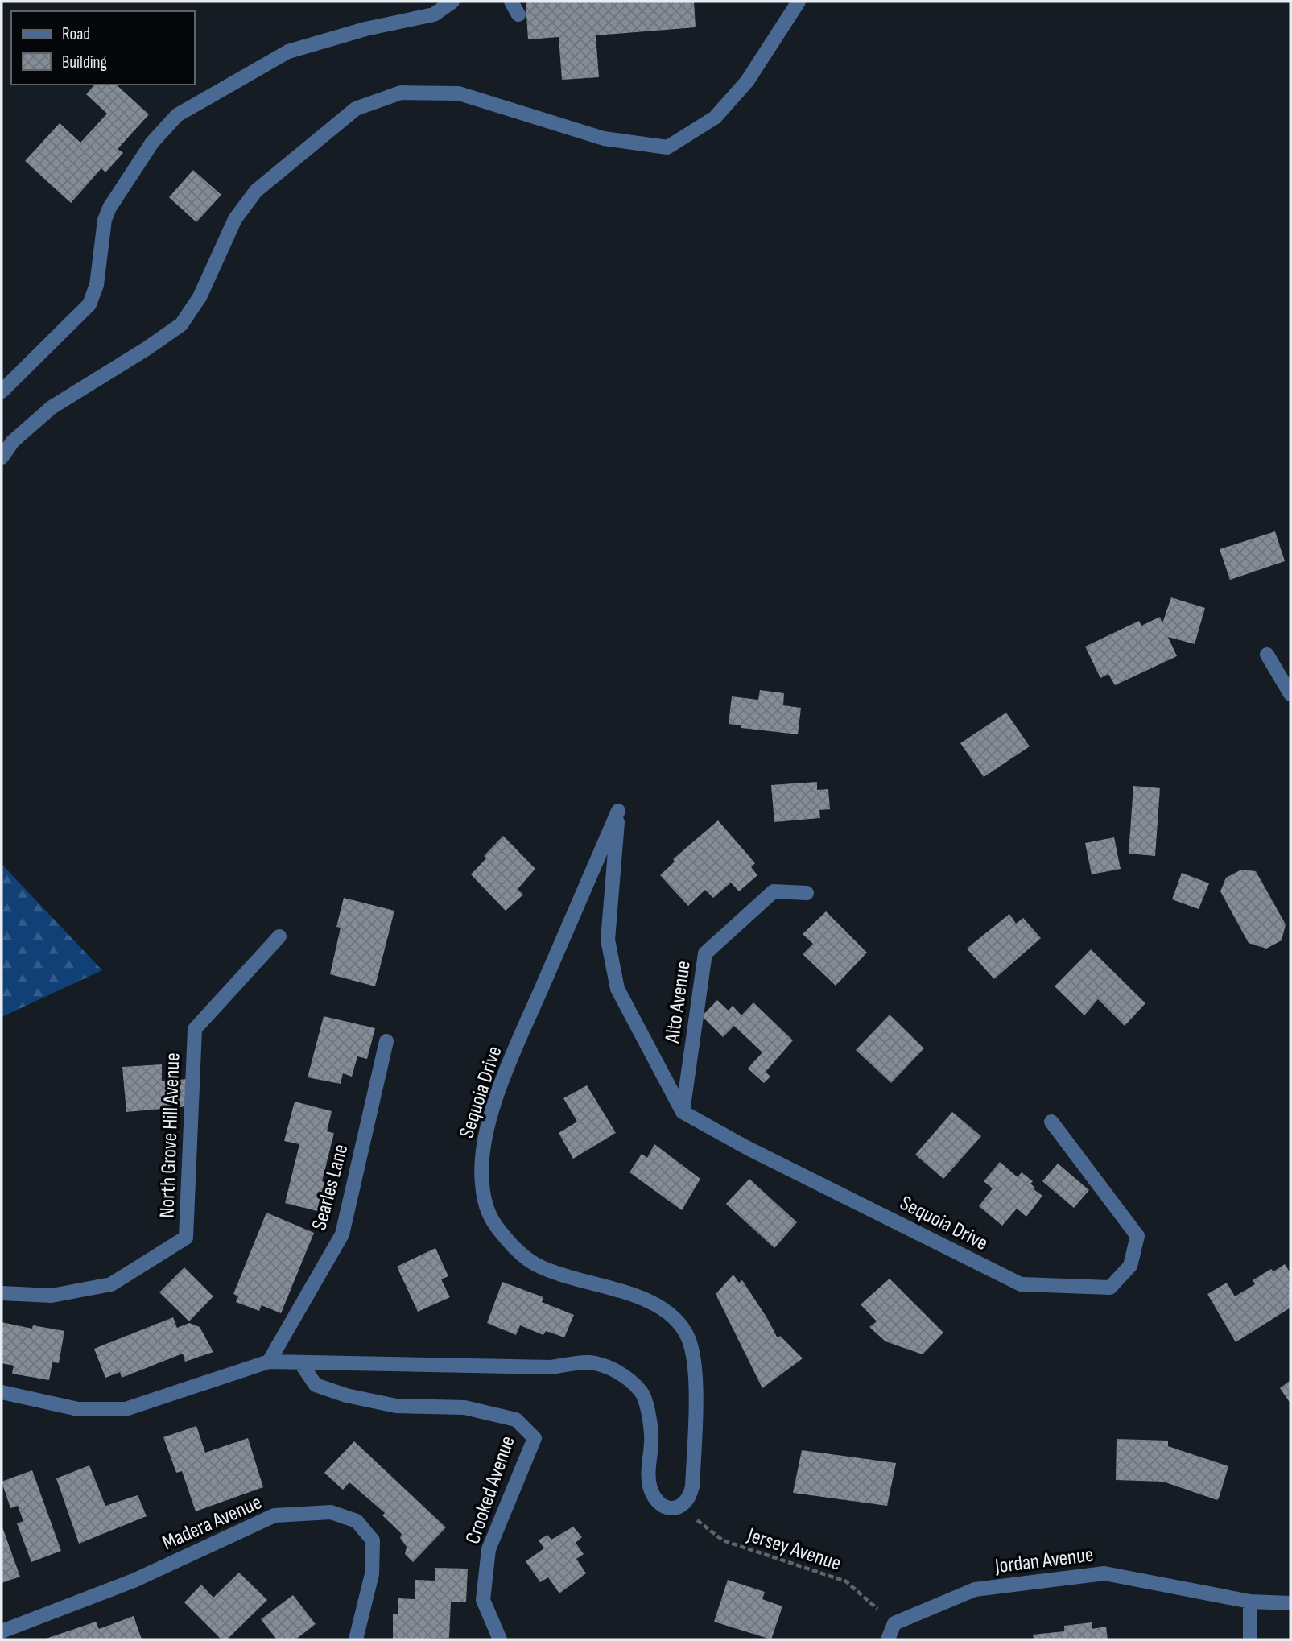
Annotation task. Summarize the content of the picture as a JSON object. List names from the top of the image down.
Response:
{
  "streets": {
    "street": [
      "Alto Avenue",
      "Sequoia Drive",
      "North Grove Hill Avenue",
      "Searles Lane",
      "Crooked Avenue",
      "Madera Avenue",
      "Jordan Avenue"
    ],
    "path": ["Jersey Avenue"]
  },
  "crossings": [
    ["Alto Avenue", "Sequoia Drive"],
    ["Sequoia Drive", "Jersey Avenue"],
    ["Jersey Avenue", "Jordan Avenue"]
  ],
  "legend": ["Road", "Building"]
}
